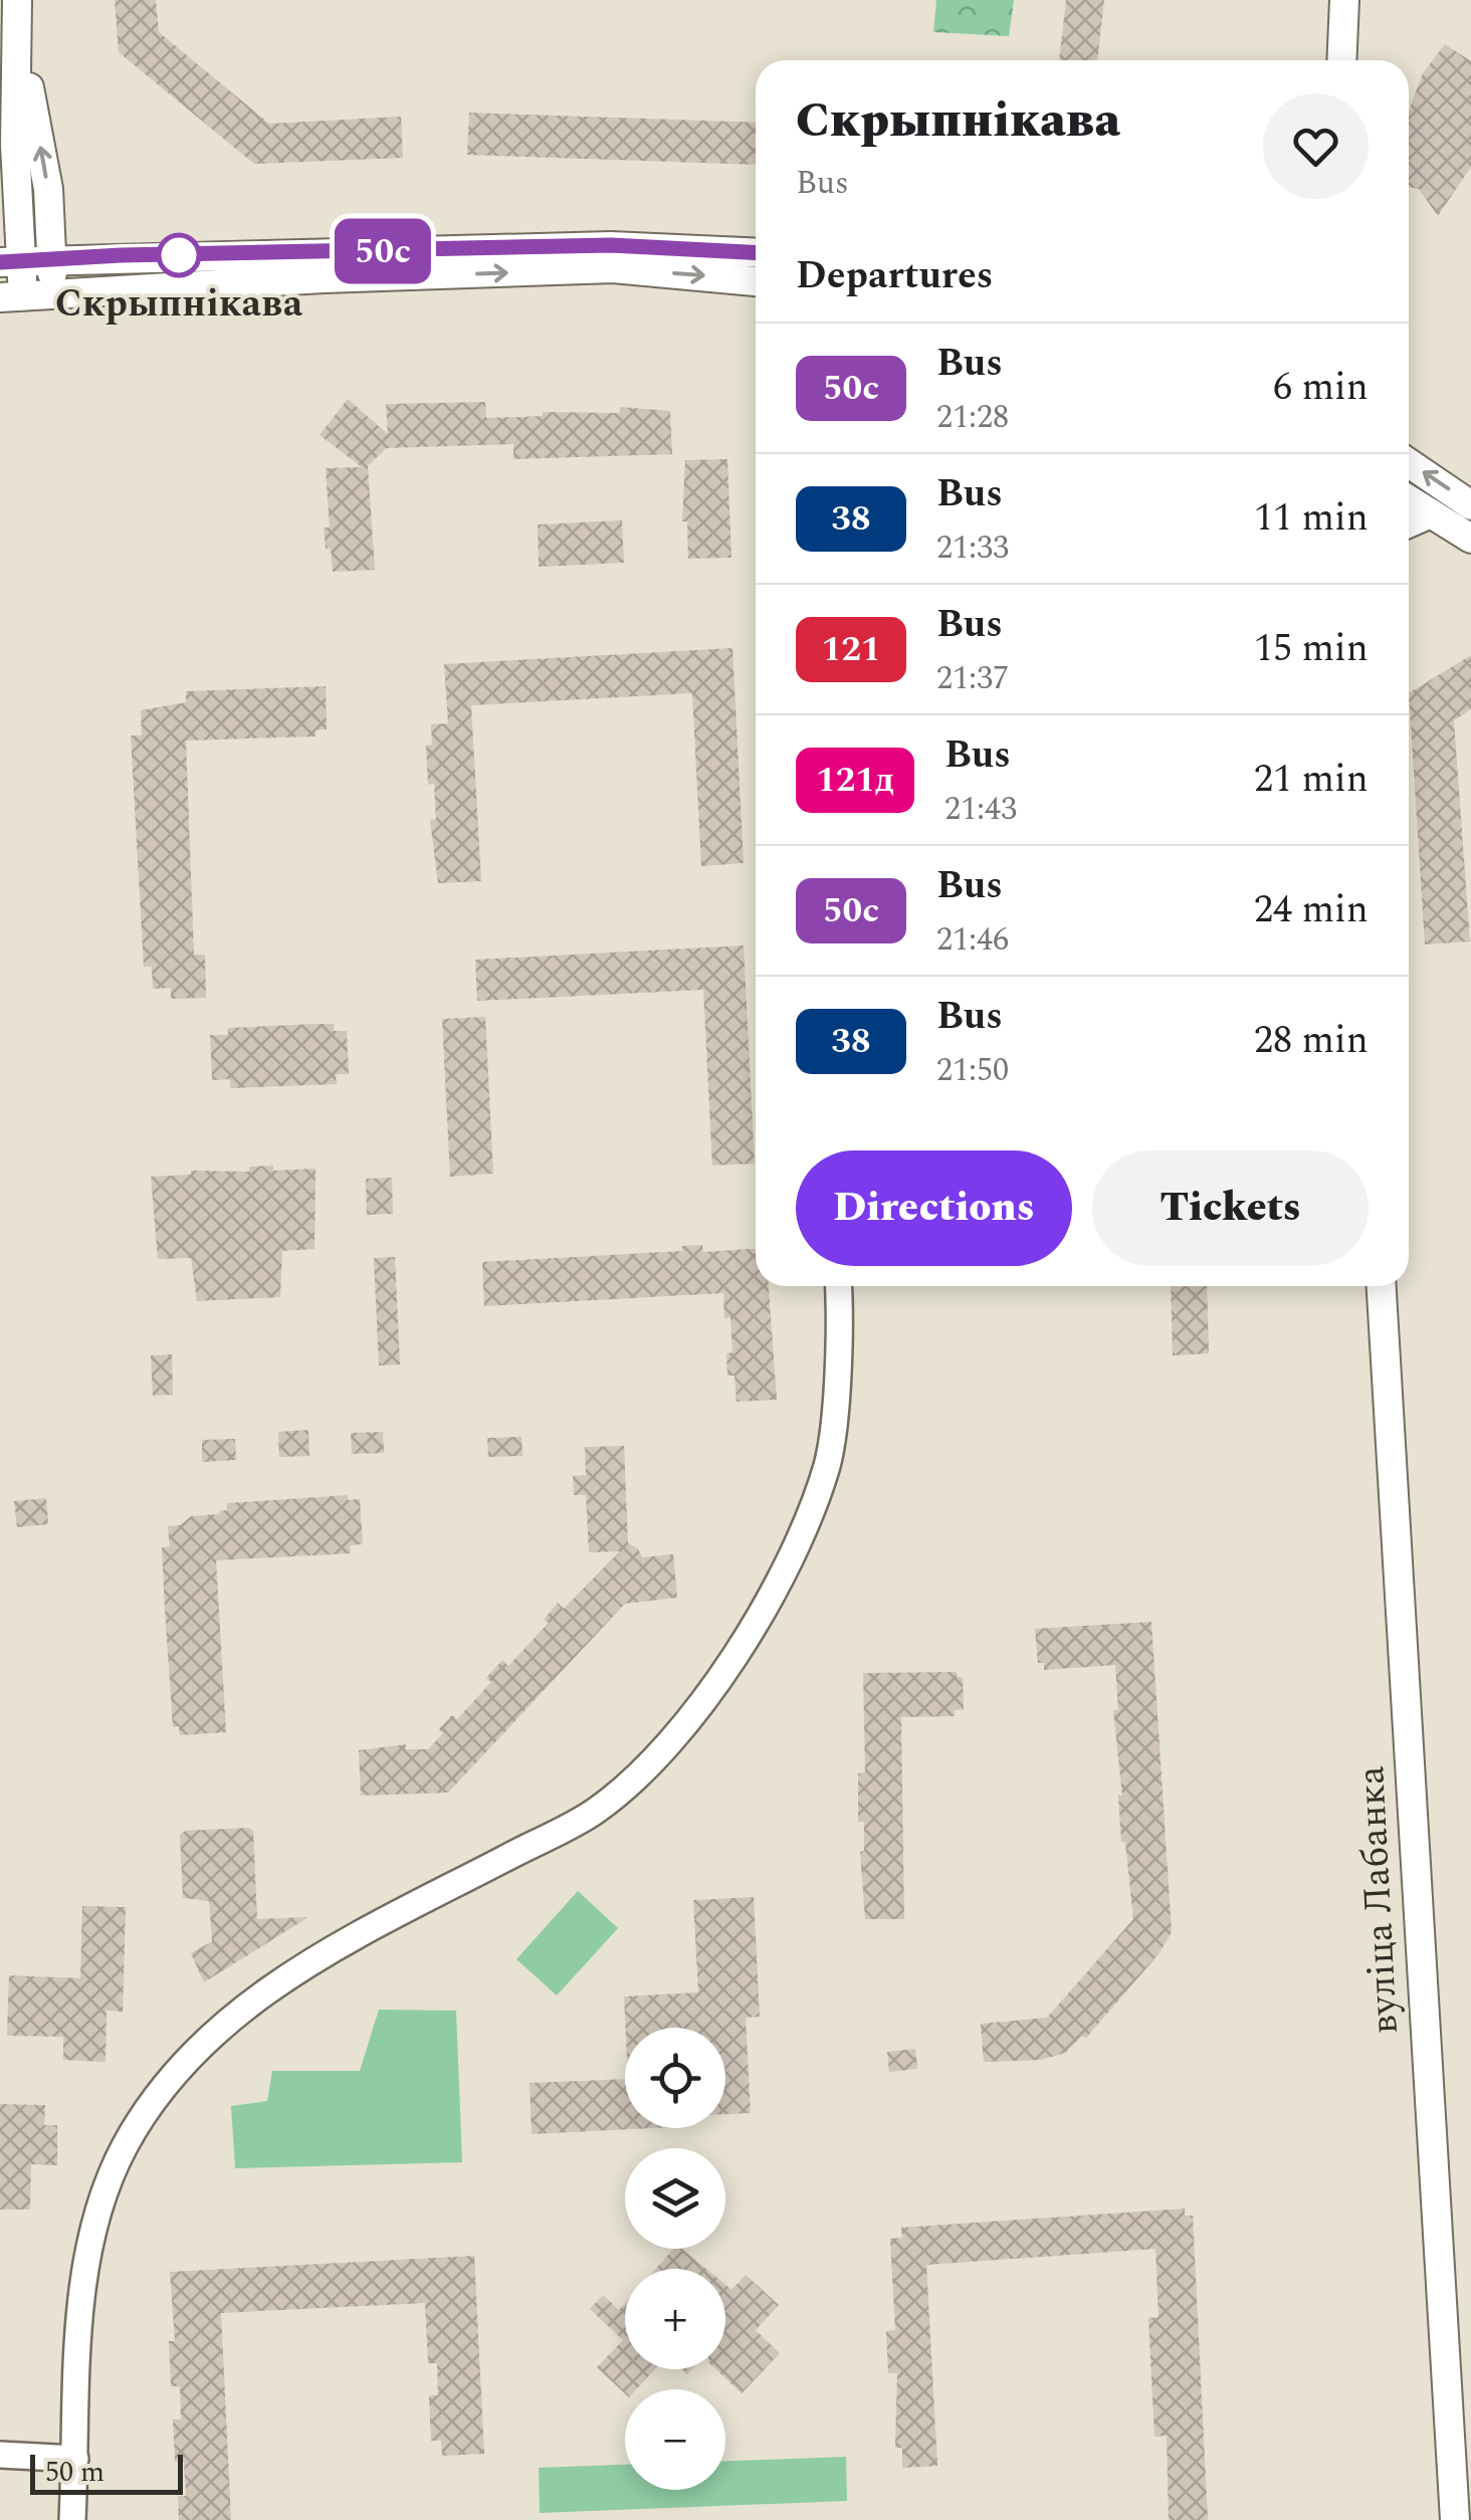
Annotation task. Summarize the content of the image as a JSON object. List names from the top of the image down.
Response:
{
  "streets": {
    "main road": ["вуліца Лабанка"]
  },
  "places": ["Скрыпнікава"],
  "lines": ["bus line 50с"],
  "scale_bar": "50 m",
  "page": {
    "on_map": "50с",
    "heading": [
      ["Скрыпнікава", "Bus"],
      "Departures"
    ],
    "list": [
      {
        "mark": "50с",
        "name": "Bus",
        "note": "21:28",
        "value": "6 min"
      },
      {
        "mark": "38",
        "name": "Bus",
        "note": "21:33",
        "value": "11 min"
      },
      {
        "mark": "121",
        "name": "Bus",
        "note": "21:37",
        "value": "15 min"
      },
      {
        "mark": "121д",
        "name": "Bus",
        "note": "21:43",
        "value": "21 min"
      },
      {
        "mark": "50с",
        "name": "Bus",
        "note": "21:46",
        "value": "24 min"
      },
      {
        "mark": "38",
        "name": "Bus",
        "note": "21:50",
        "value": "28 min"
      }
    ],
    "buttons": ["Directions", "Tickets"],
    "map_buttons": ["+", "−"],
    "scale": "50 m"
  }
}
